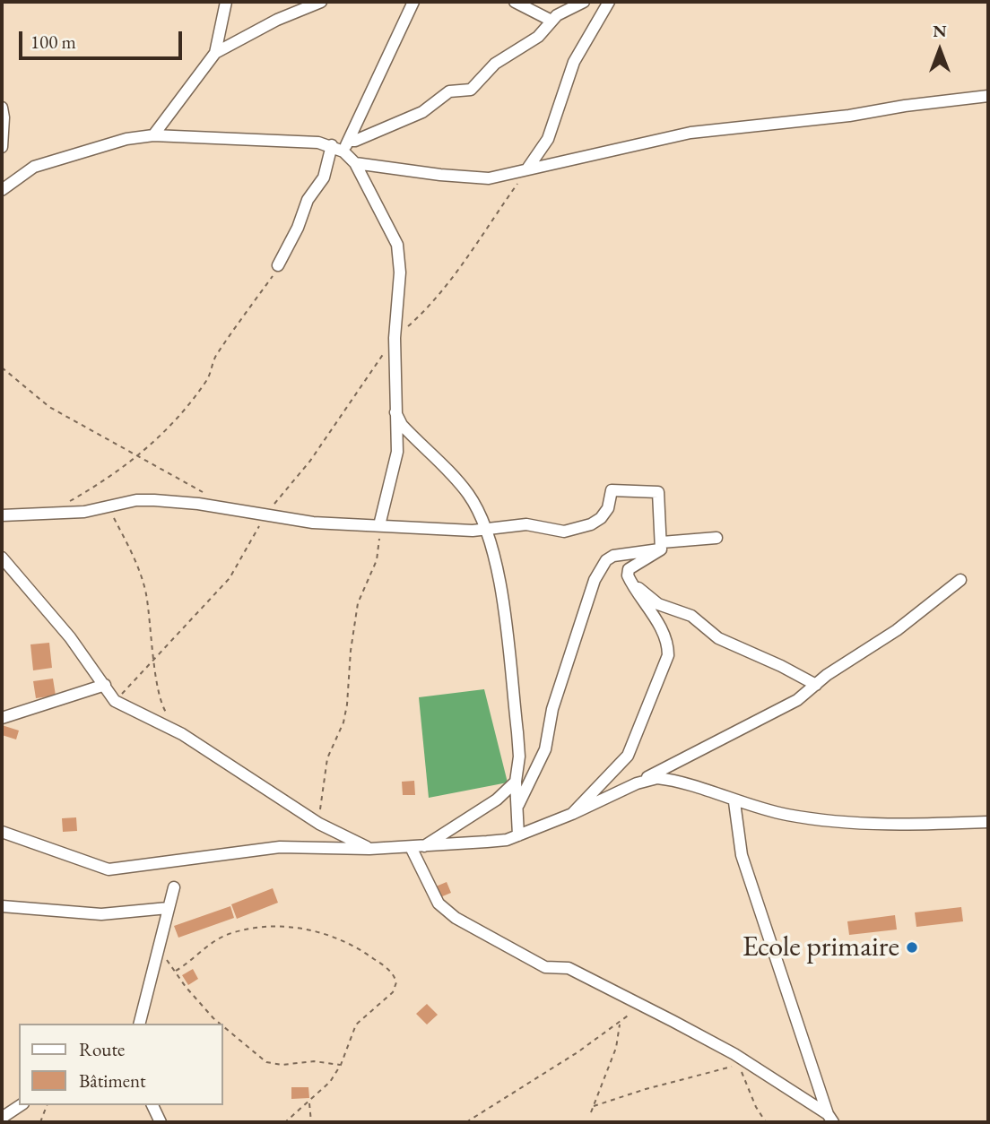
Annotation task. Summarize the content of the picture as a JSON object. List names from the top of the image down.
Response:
{
  "places": ["Ecole primaire"],
  "legend": ["Route", "Bâtiment"],
  "scale_bar": "100 m",
  "north": "top"
}
